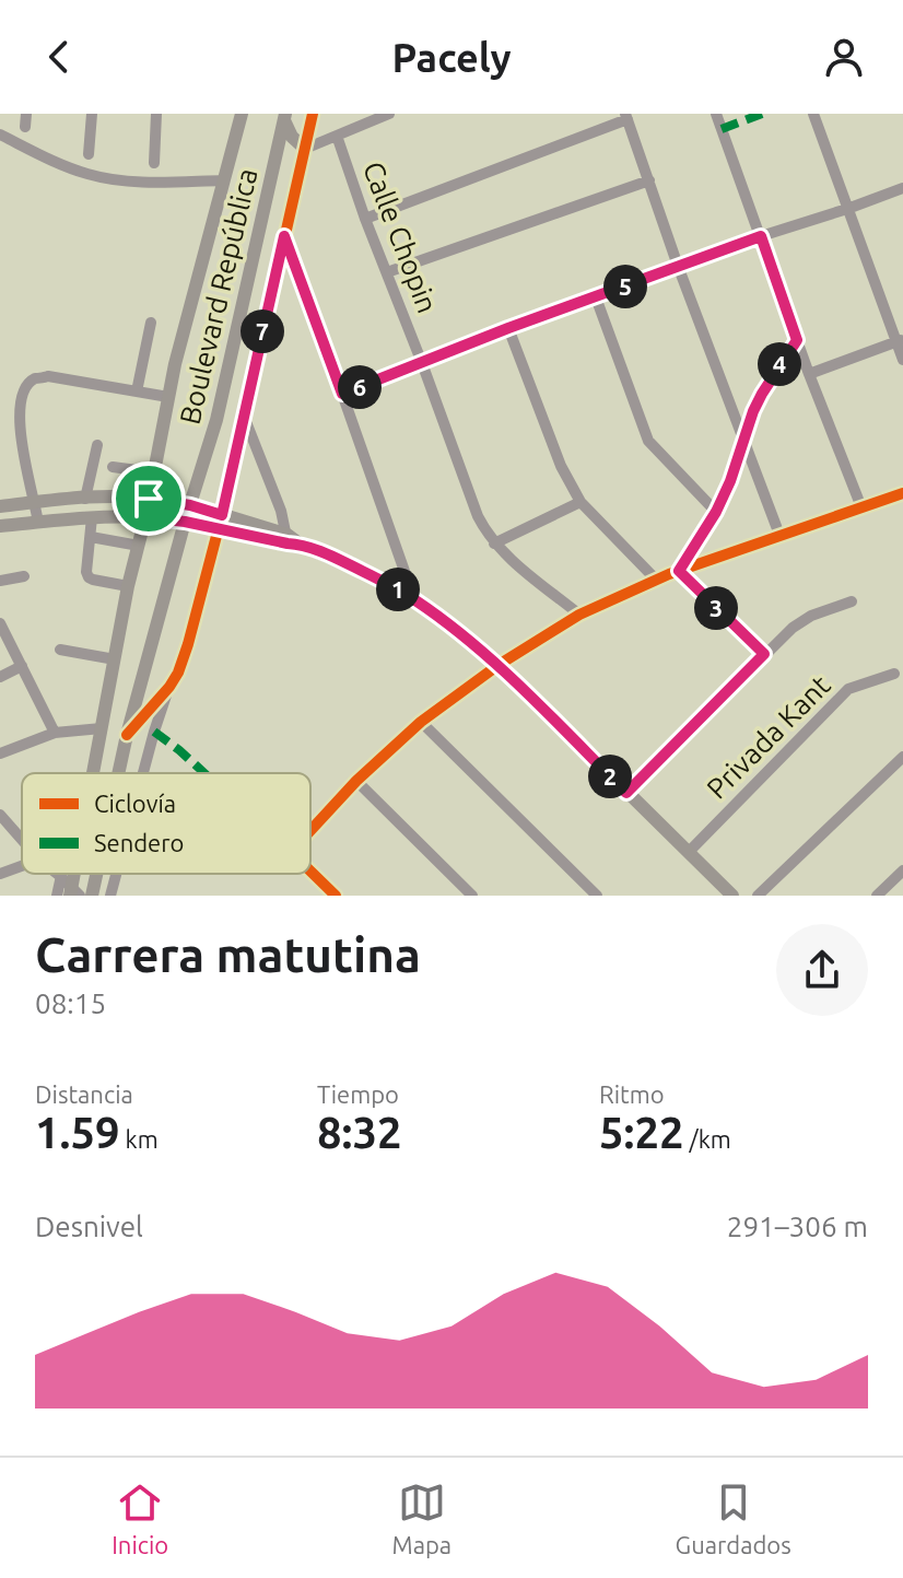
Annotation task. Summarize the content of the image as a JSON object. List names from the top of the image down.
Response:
{
  "streets": {
    "main road": ["Boulevard República"],
    "street": ["Calle Chopin", "Privada Kant"]
  },
  "legend": ["Ciclovía", "Sendero"],
  "page": {
    "header": "Pacely",
    "pins": [
      "5",
      "7",
      "4",
      "6",
      "1",
      "3",
      "2"
    ],
    "heading": ["Carrera matutina", "08:15"],
    "stats": [
      ["Distancia", "1.59 km"],
      ["Tiempo", "8:32"],
      ["Ritmo", "5:22 /km"]
    ],
    "chart": ["Desnivel", "291–306 m"],
    "tabs": ["Inicio", "Mapa", "Guardados"]
  }
}
